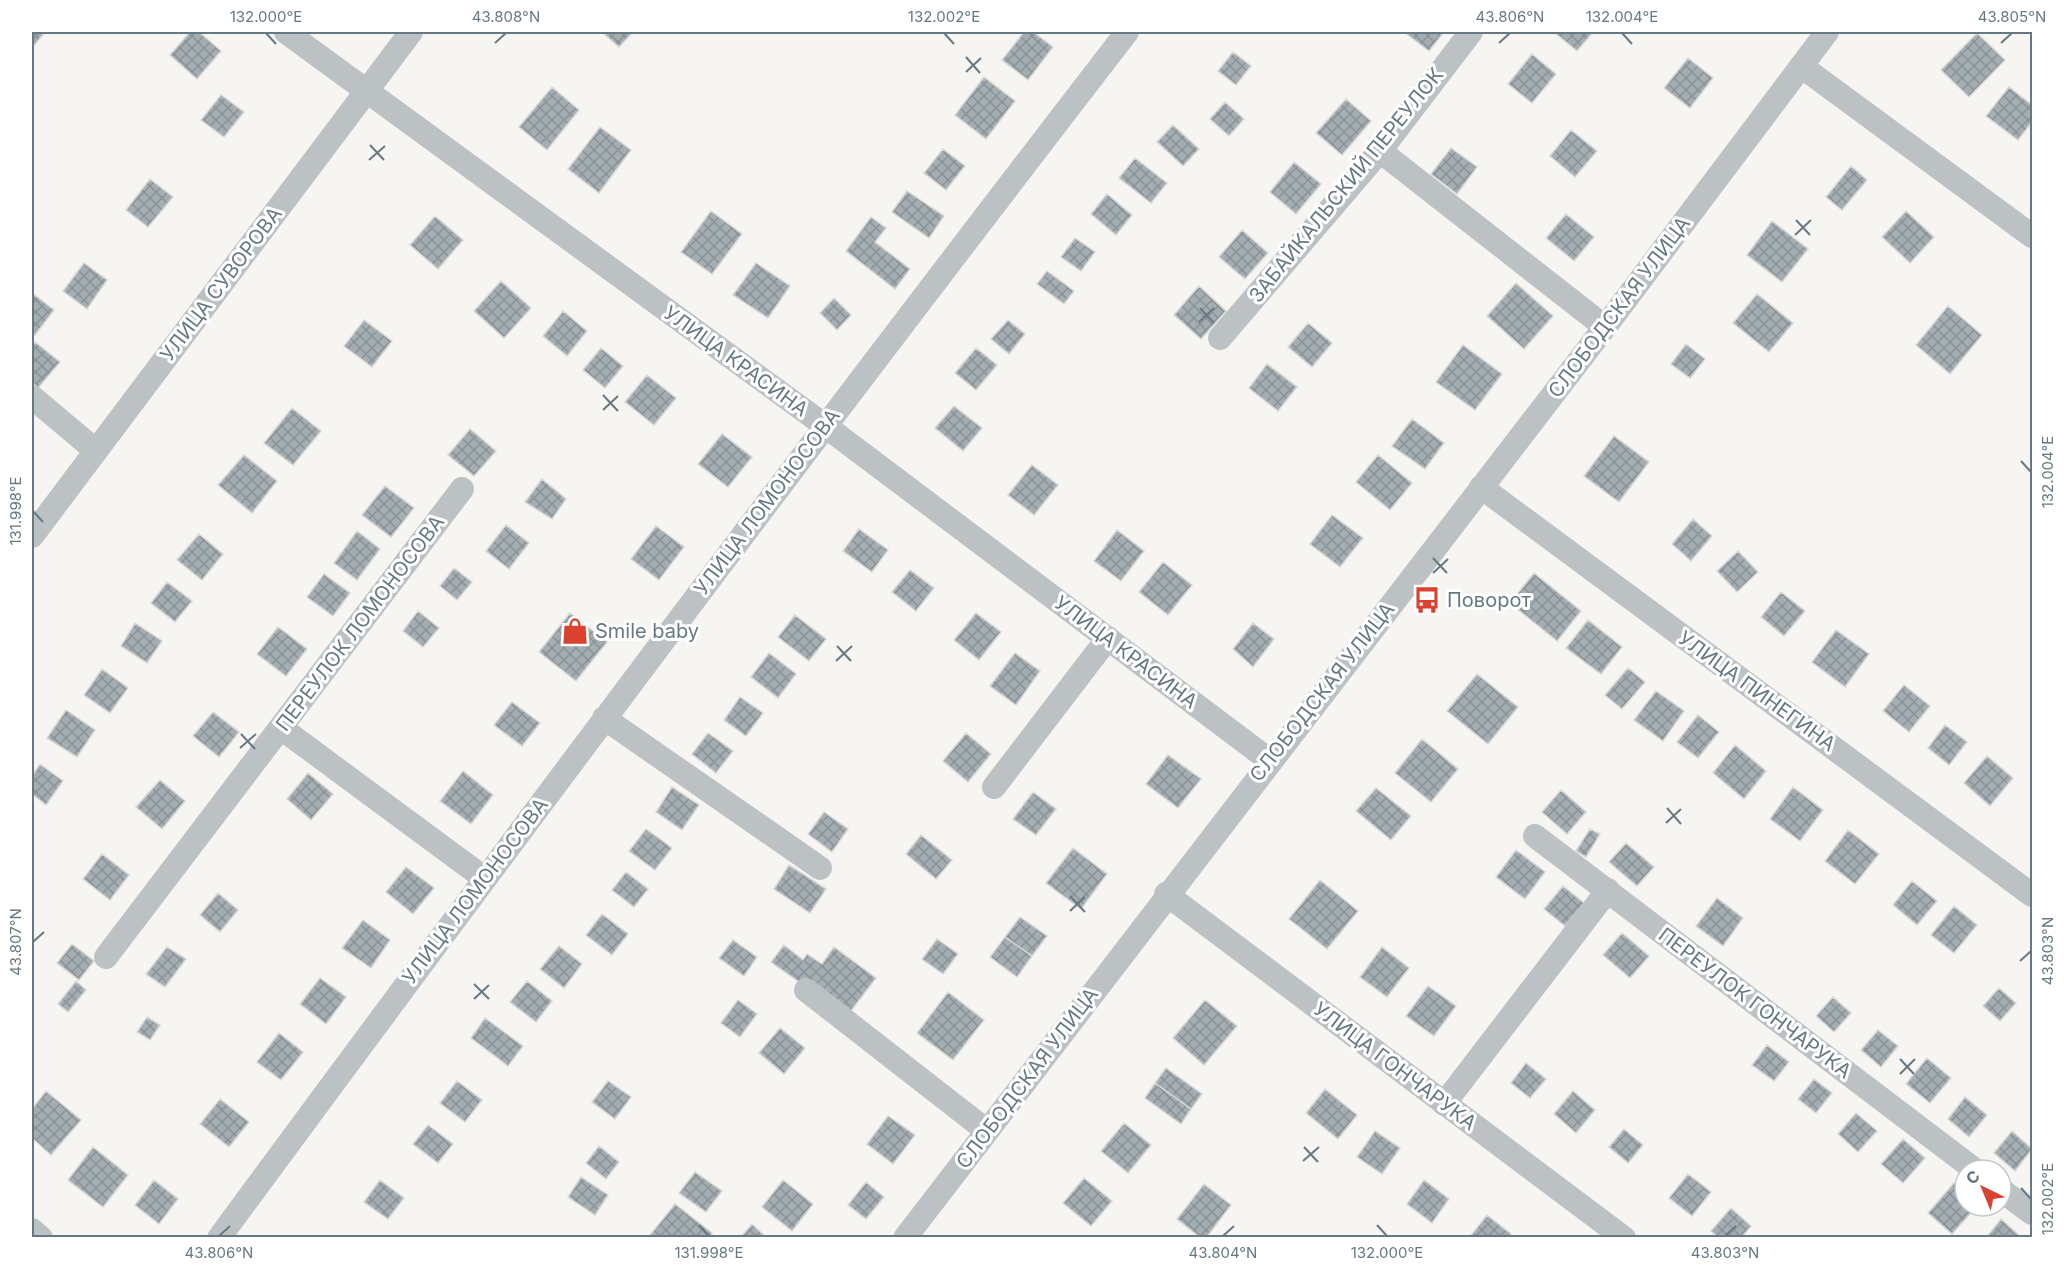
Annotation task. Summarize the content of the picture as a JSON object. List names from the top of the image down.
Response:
{
  "streets": {
    "street": [
      "ЗАБАЙКАЛЬСКИЙ ПЕРЕУЛОК",
      "УЛИЦА СУВОРОВА",
      "СЛОБОДСКАЯ УЛИЦА",
      "УЛИЦА КРАСИНА",
      "УЛИЦА ЛОМОНОСОВА",
      "ПЕРЕУЛОК ЛОМОНОСОВА",
      "УЛИЦА ПИНЕГИНА",
      "ПЕРЕУЛОК ГОНЧАРУКА",
      "УЛИЦА ГОНЧАРУКА"
    ]
  },
  "crossings": [
    ["УЛИЦА СУВОРОВА", "УЛИЦА КРАСИНА"],
    ["СЛОБОДСКАЯ УЛИЦА", "УЛИЦА КРАСИНА"],
    ["СЛОБОДСКАЯ УЛИЦА", "УЛИЦА ПИНЕГИНА"],
    ["СЛОБОДСКАЯ УЛИЦА", "УЛИЦА ГОНЧАРУКА"],
    ["УЛИЦА КРАСИНА", "УЛИЦА ЛОМОНОСОВА"]
  ],
  "places": {
    "bus stop": ["Поворот"],
    "shop": ["Smile baby"]
  },
  "north": "top left",
  "coordinates": [
    "132.000°E",
    "43.808°N",
    "132.002°E",
    "43.806°N",
    "132.004°E",
    "43.805°N",
    "131.998°E",
    "43.807°N",
    "43.803°N",
    "43.804°N"
  ]
}
